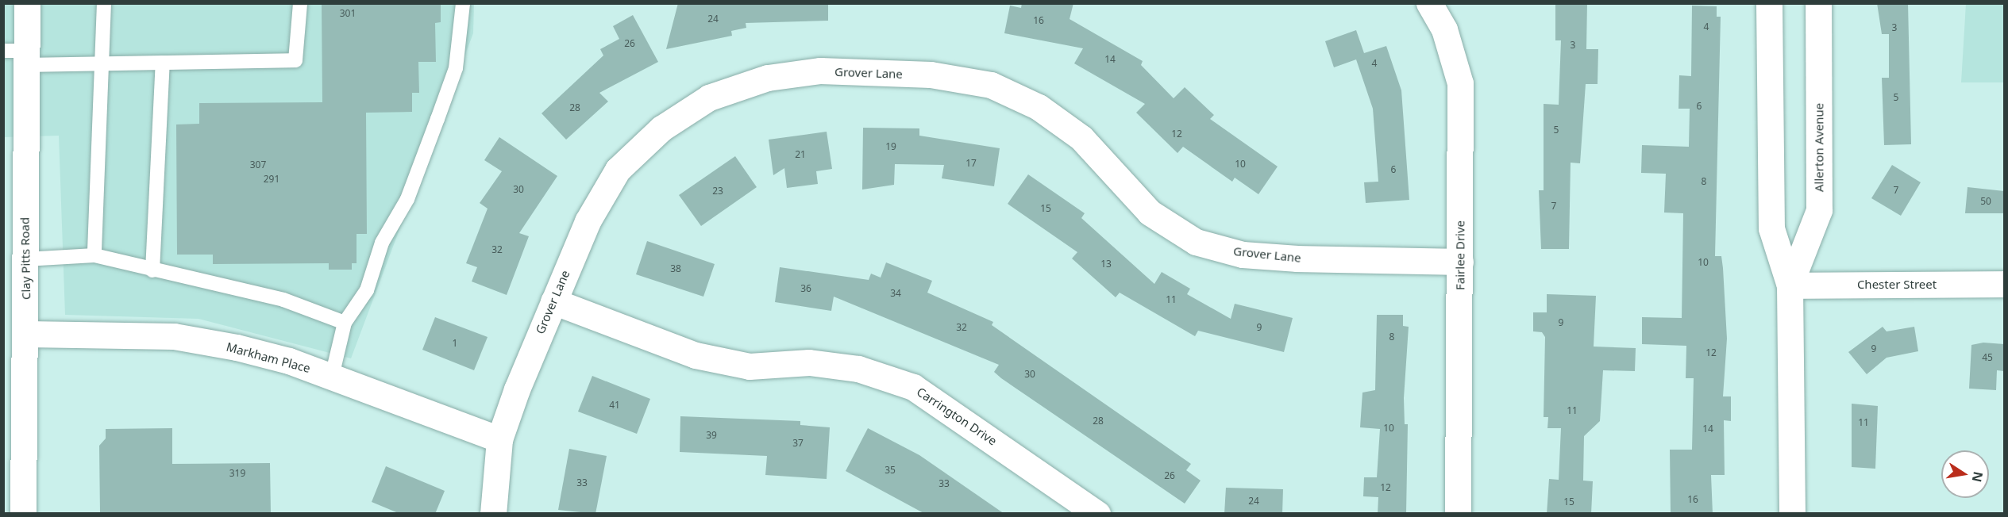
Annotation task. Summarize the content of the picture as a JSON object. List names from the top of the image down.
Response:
{
  "streets": {
    "street": [
      "Grover Lane",
      "Allerton Avenue",
      "Fairlee Drive",
      "Clay Pitts Road",
      "Chester Street",
      "Markham Place",
      "Carrington Drive"
    ]
  },
  "crossings": [
    ["Grover Lane", "Fairlee Drive"],
    ["Grover Lane", "Markham Place"],
    ["Grover Lane", "Carrington Drive"],
    ["Allerton Avenue", "Chester Street"],
    ["Clay Pitts Road", "Markham Place"]
  ],
  "house_numbers": [
    "301",
    "24",
    "16",
    "4",
    "3",
    "26",
    "3",
    "14",
    "4",
    "5",
    "6",
    "28",
    "5",
    "12",
    "19",
    "21",
    "17",
    "10",
    "307",
    "6",
    "291",
    "8",
    "30",
    "7",
    "23",
    "50",
    "7",
    "15",
    "32",
    "10",
    "13",
    "38",
    "36",
    "34",
    "11",
    "9",
    "32",
    "9",
    "8",
    "1",
    "9",
    "12",
    "45",
    "30",
    "41",
    "11",
    "28",
    "11",
    "10",
    "14",
    "39",
    "37",
    "35",
    "319",
    "26",
    "33",
    "33",
    "12",
    "16",
    "24",
    "15"
  ],
  "north": "right"
}
